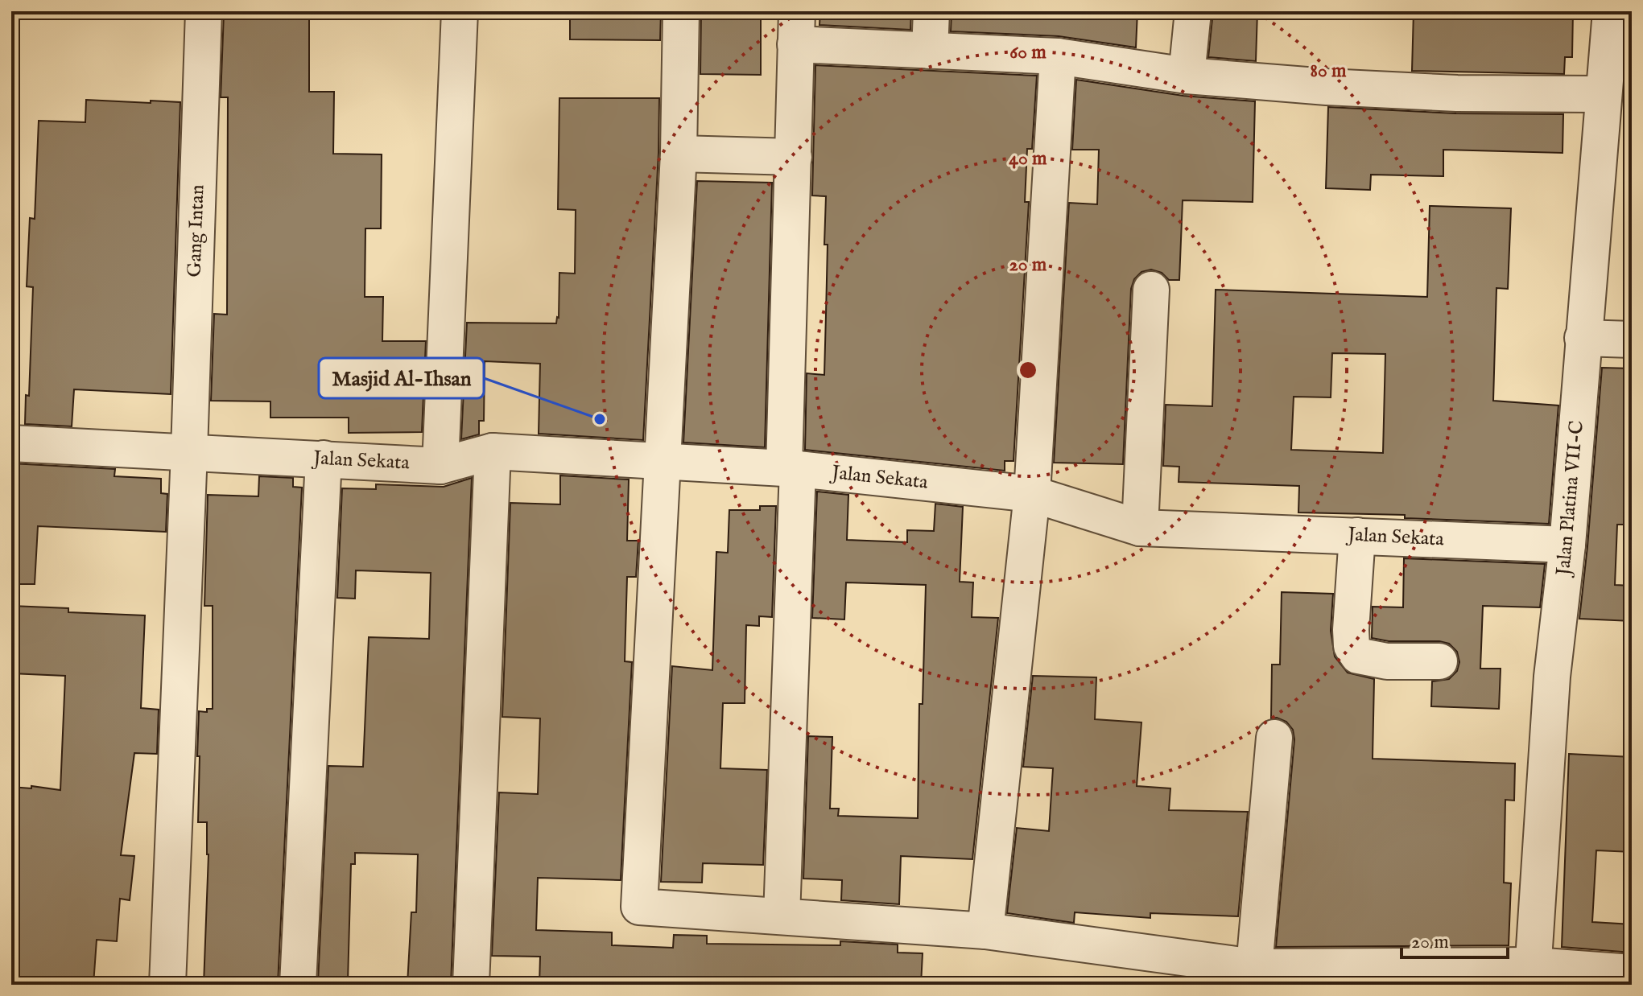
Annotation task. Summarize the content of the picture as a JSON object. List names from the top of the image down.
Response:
{
  "streets": {
    "street": ["Gang Intan", "Jalan Sekata", "Jalan Platina VII-C"]
  },
  "crossings": [
    ["Gang Intan", "Jalan Sekata"],
    ["Jalan Sekata", "Jalan Platina VII-C"]
  ],
  "places": ["Masjid Al-Ihsan"],
  "scale_bar": "20 m",
  "rings": [
    "60 m",
    "80 m",
    "40 m",
    "20 m"
  ]
}
